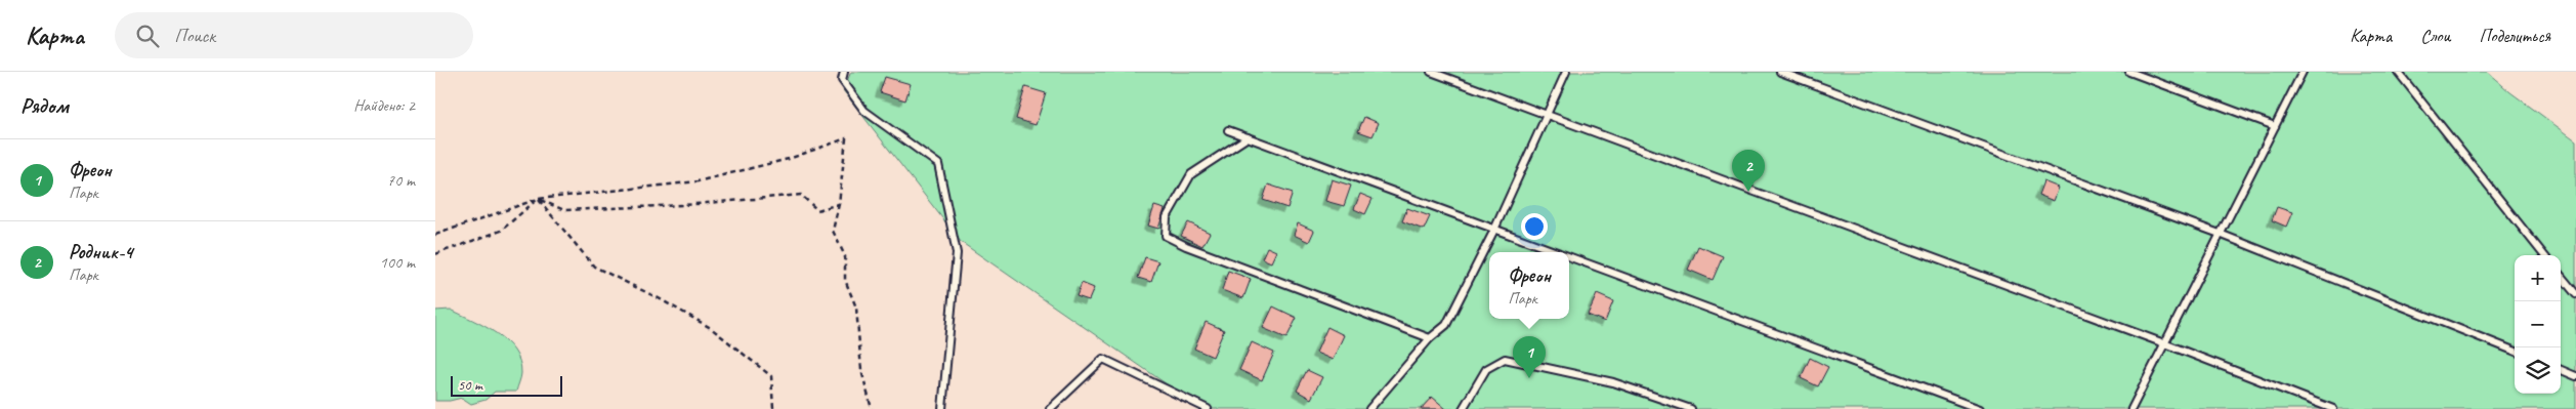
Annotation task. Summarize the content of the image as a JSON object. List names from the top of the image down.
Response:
{
  "scale_bar": "50 m",
  "page": {
    "header": "Карта",
    "search": "Поиск",
    "nav": ["Карта", "Слои", "Поделиться"],
    "heading": ["Рядом", "Найдено: 2"],
    "list": [
      {
        "mark": "1",
        "name": "Фреон",
        "note": "Парк",
        "value": "70 m"
      },
      {
        "mark": "2",
        "name": "Родник-4",
        "note": "Парк",
        "value": "100 m"
      }
    ],
    "pins": ["2", "1"],
    "popup": ["Фреон", "Парк"],
    "map_buttons": ["+", "−"],
    "scale": "50 m"
  }
}
